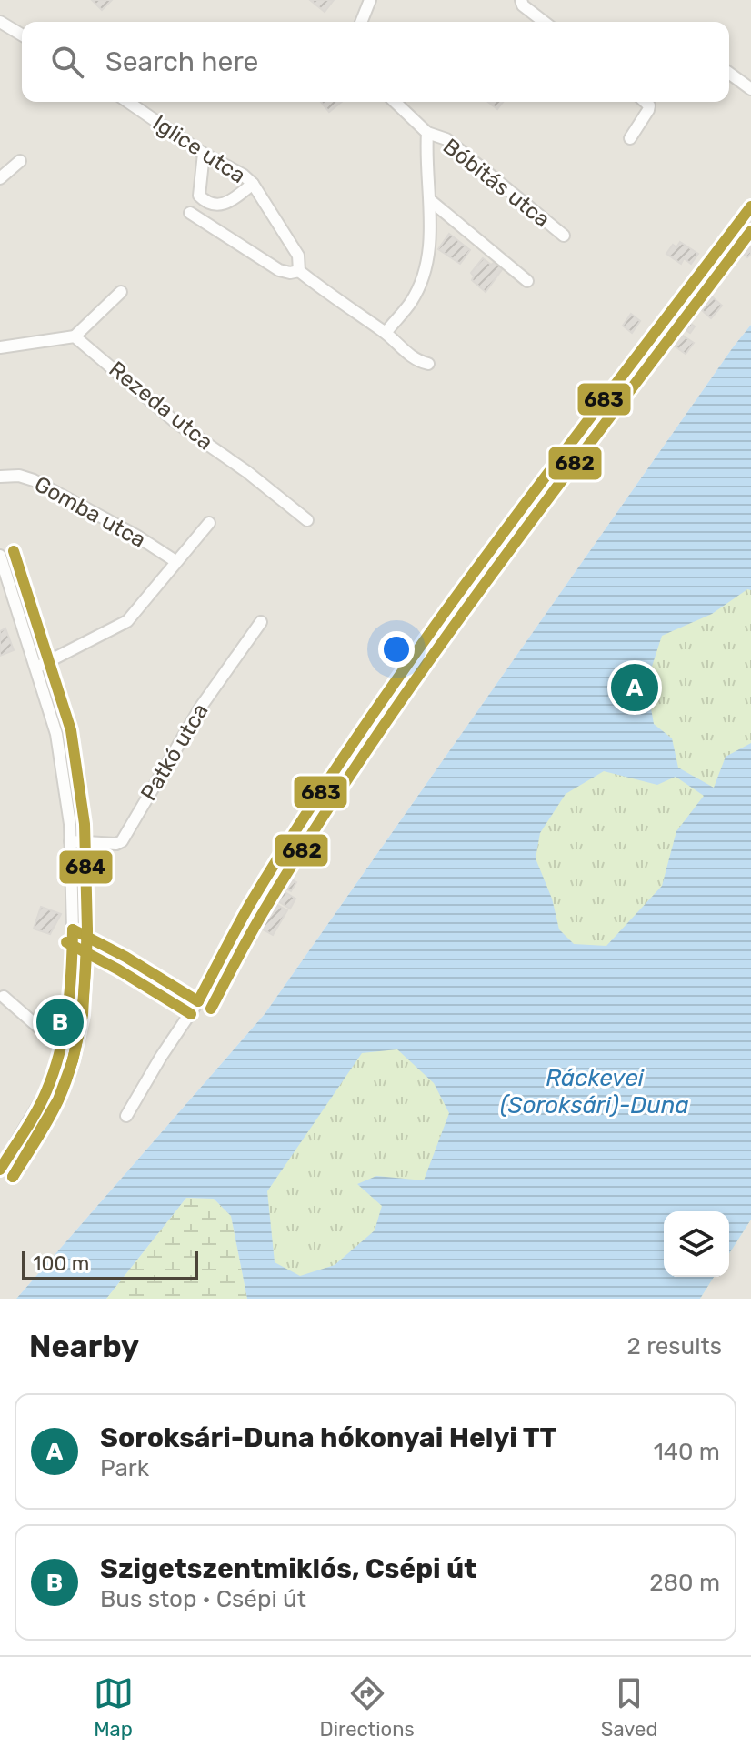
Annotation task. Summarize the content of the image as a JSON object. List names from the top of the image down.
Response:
{
  "streets": {
    "street": [
      "Iglice utca",
      "Bóbitás utca",
      "Rezeda utca",
      "Gomba utca",
      "Patkó utca"
    ]
  },
  "water": ["Ráckevei (Soroksári)-Duna"],
  "lines": ["transit line 683", "transit line 682", "transit line 684"],
  "scale_bar": "100 m",
  "page": {
    "search": "Search here",
    "pins": ["A", "B"],
    "scale": "100 m",
    "heading": ["Nearby", "2 results"],
    "list": [
      {
        "mark": "A",
        "name": "Soroksári-Duna hókonyai Helyi TT",
        "note": "Park",
        "value": "140 m"
      },
      {
        "mark": "B",
        "name": "Szigetszentmiklós, Csépi út",
        "note": "Bus stop · Csépi út",
        "value": "280 m"
      }
    ],
    "nav": ["Map", "Directions", "Saved"]
  }
}
